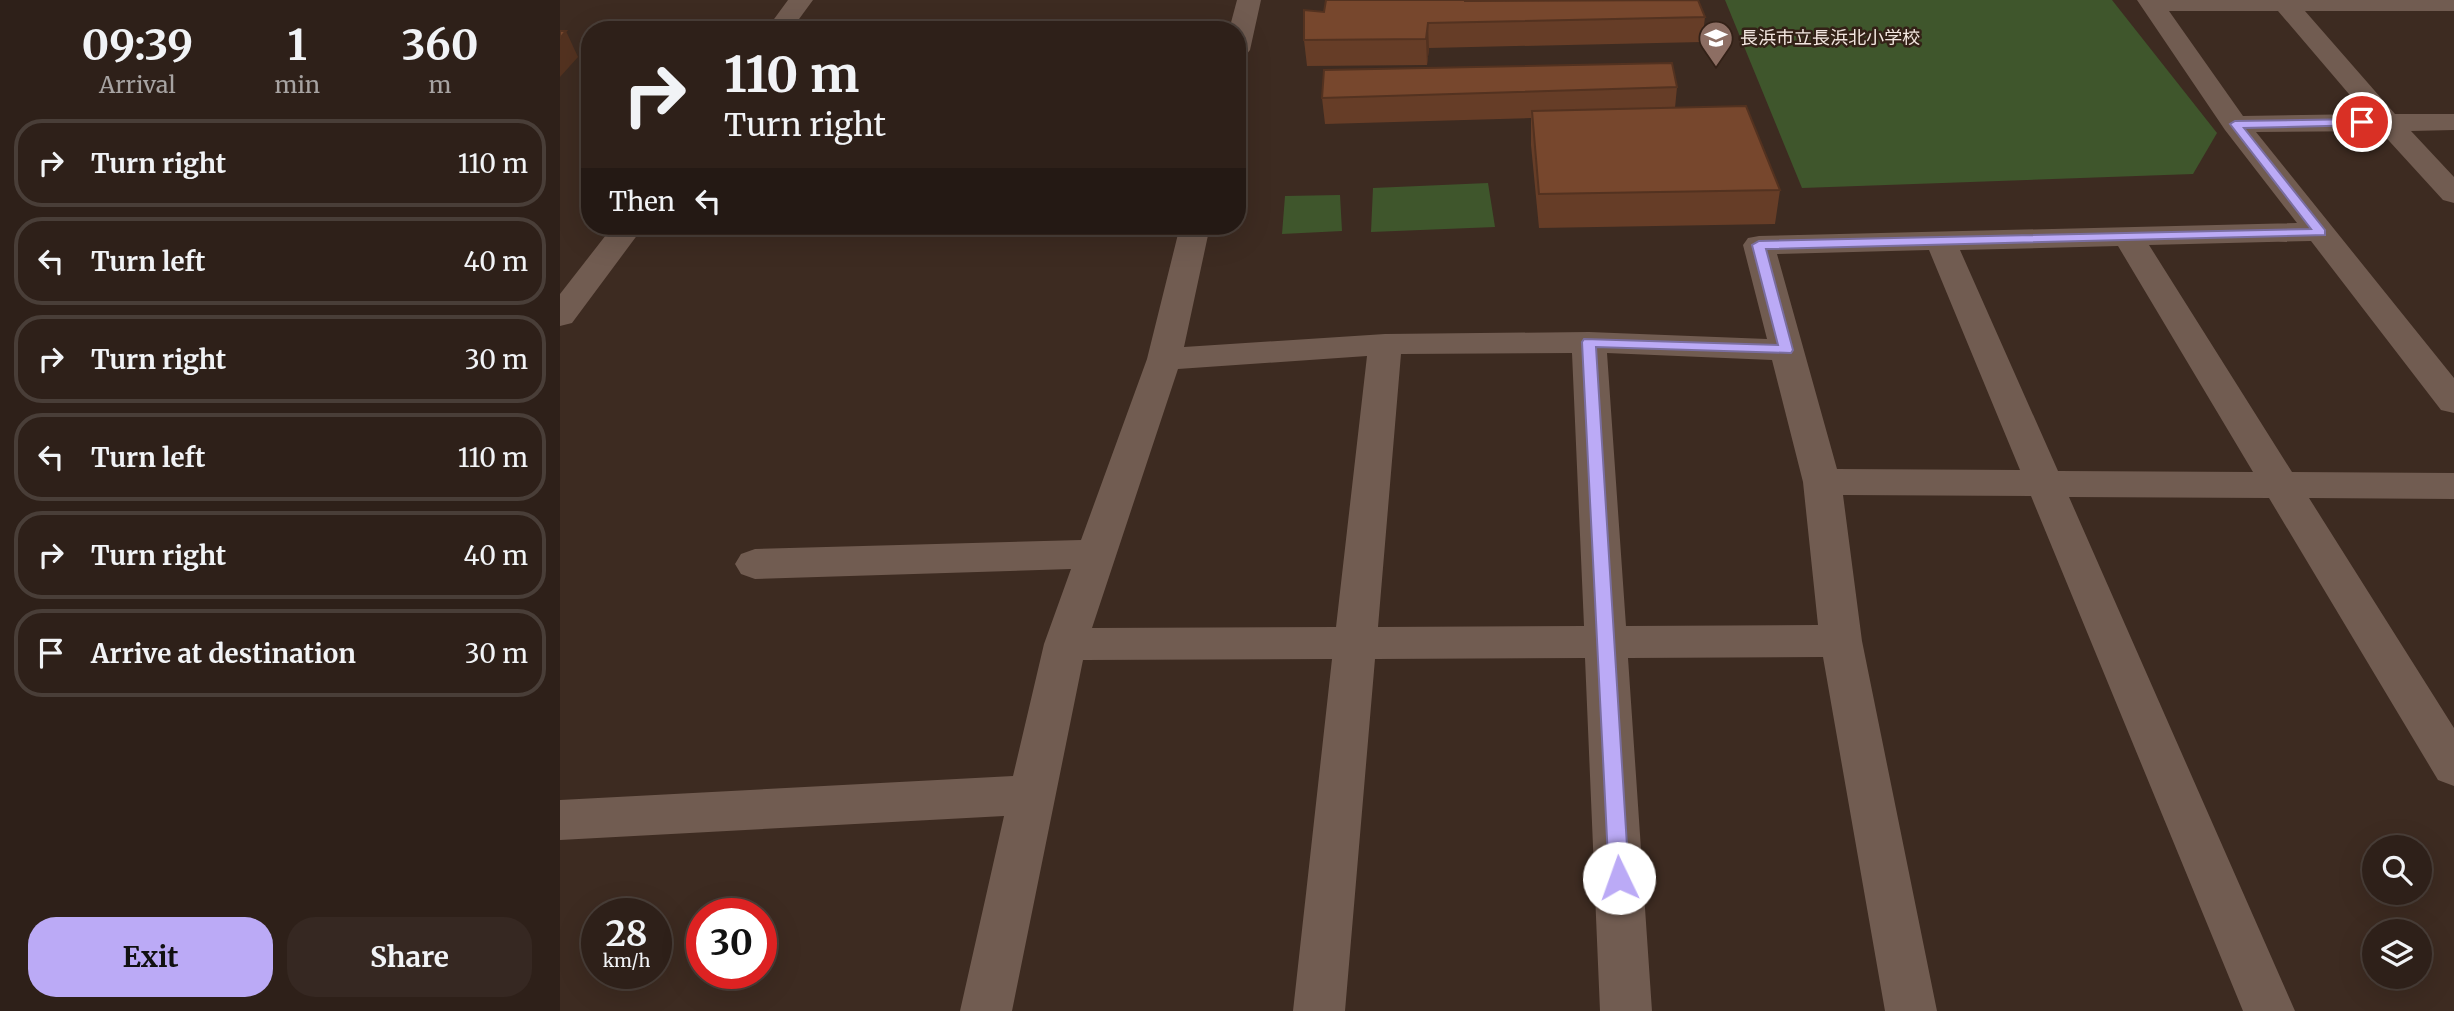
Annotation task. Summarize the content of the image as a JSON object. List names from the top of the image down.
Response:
{
  "places": {
    "school or university": ["長浜市立長浜北小学校"]
  },
  "page": {
    "eta": [
      "09:39",
      "Arrival",
      "1",
      "min",
      "360",
      "m"
    ],
    "turn": ["110 m", "Turn right"],
    "list": [
      {
        "name": "Turn right",
        "value": "110 m"
      },
      {
        "name": "Turn left",
        "value": "40 m"
      },
      {
        "name": "Turn right",
        "value": "30 m"
      },
      {
        "name": "Turn left",
        "value": "110 m"
      },
      {
        "name": "Turn right",
        "value": "40 m"
      },
      {
        "name": "Arrive at destination",
        "value": "30 m"
      }
    ],
    "then": "Then",
    "speed": "28 km/h",
    "limit": "30",
    "buttons": ["Exit", "Share"]
  }
}
